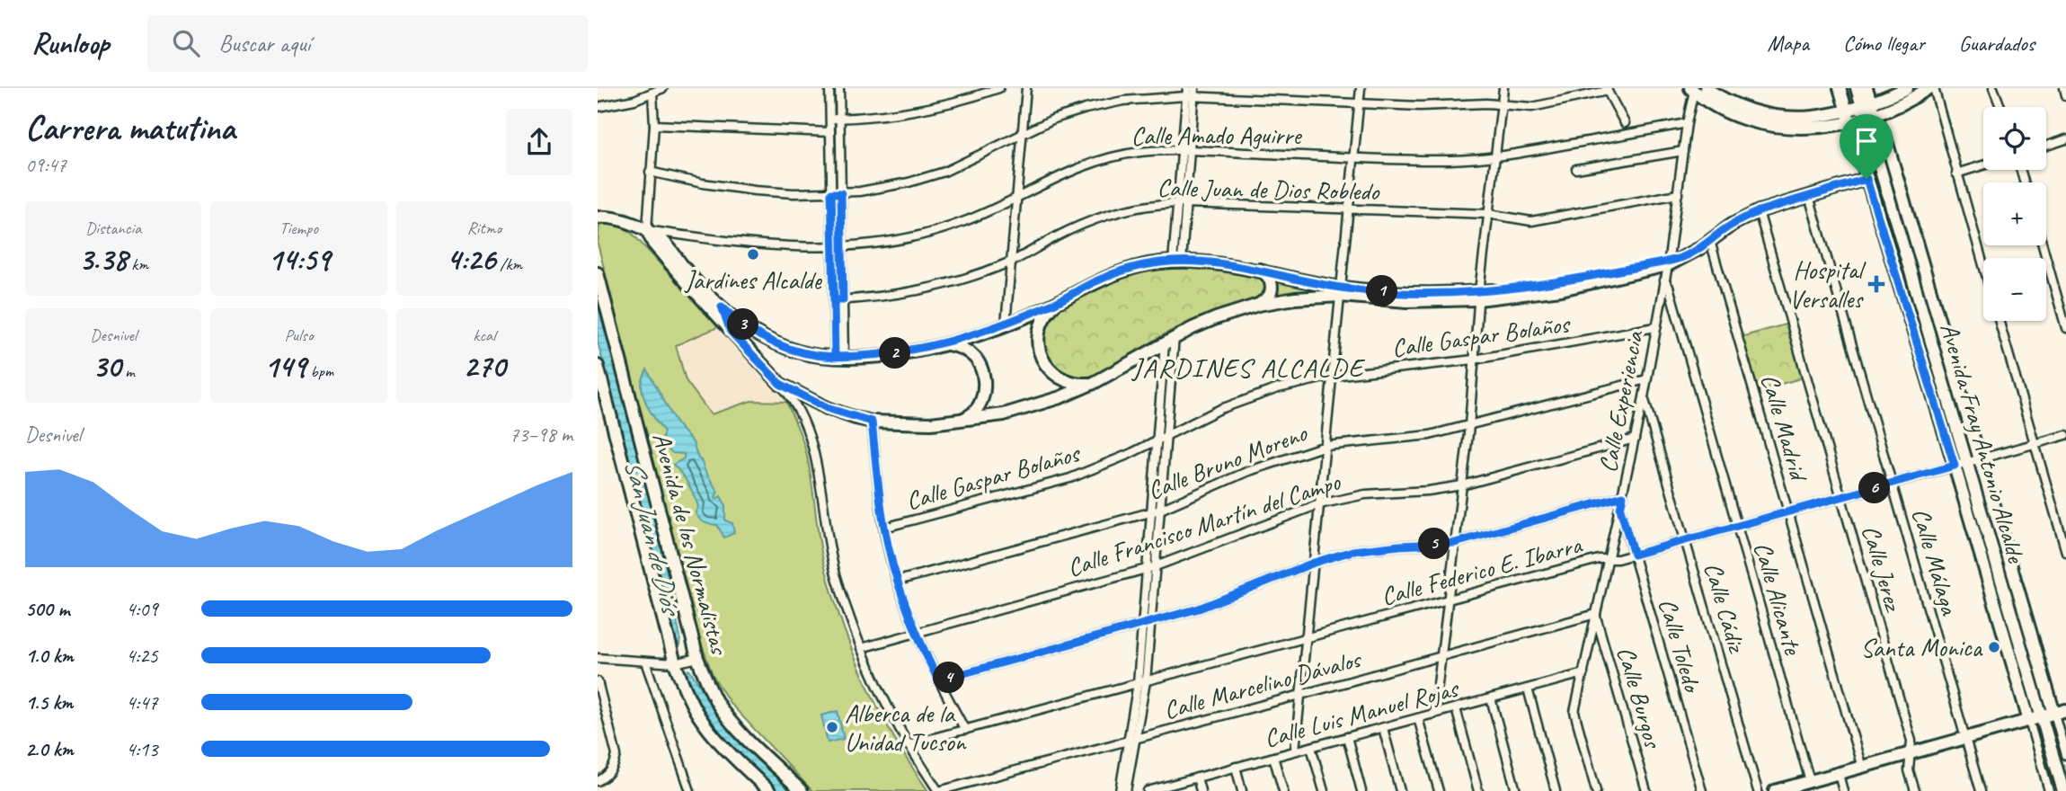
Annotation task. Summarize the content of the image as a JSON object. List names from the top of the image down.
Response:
{
  "streets": {
    "street": [
      "Calle Amado Aguirre",
      "Calle Juan de Dios Robledo",
      "Calle Gaspar Bolaños",
      "Calle Experiencia",
      "Calle Madrid",
      "Avenida Fray Antonio Alcalde",
      "Calle Bruno Moreno",
      "Calle Francisco Martín del Campo",
      "Avenida de los Normalistas",
      "Calle Málaga",
      "Calle Jerez",
      "Calle Federico E. Ibarra",
      "Calle Alicante",
      "Calle Cádiz",
      "Calle Toledo",
      "Calle Marcelino Dávalos",
      "Calle Burgos",
      "Calle Luis Manuel Rojas"
    ]
  },
  "crossings": [
    ["Calle Amado Aguirre", "Calle Experiencia"],
    ["Calle Juan de Dios Robledo", "Calle Experiencia"],
    ["Calle Gaspar Bolaños", "Calle Experiencia"],
    ["Calle Experiencia", "Calle Bruno Moreno"],
    ["Calle Experiencia", "Calle Francisco Martín del Campo"],
    ["Calle Experiencia", "Calle Federico E. Ibarra"],
    ["Calle Experiencia", "Calle Alicante"],
    ["Calle Experiencia", "Calle Cádiz"],
    ["Calle Experiencia", "Calle Toledo"],
    ["Calle Experiencia", "Calle Marcelino Dávalos"],
    ["Calle Experiencia", "Calle Burgos"],
    ["Calle Experiencia", "Calle Luis Manuel Rojas"],
    ["Calle Madrid", "Calle Federico E. Ibarra"],
    ["Avenida Fray Antonio Alcalde", "Calle Federico E. Ibarra"],
    ["Calle Málaga", "Calle Federico E. Ibarra"],
    ["Calle Jerez", "Calle Federico E. Ibarra"],
    ["Calle Federico E. Ibarra", "Calle Alicante"],
    ["Calle Federico E. Ibarra", "Calle Cádiz"],
    ["Calle Federico E. Ibarra", "Calle Toledo"],
    ["Calle Marcelino Dávalos", "Calle Burgos"]
  ],
  "districts": ["JARDINES ALCALDE"],
  "water": ["San Juan de Diós"],
  "places": {
    "other": ["Jardines Alcalde", "Santa Monica", "Alberca de la Unidad Tucson"],
    "health": ["Hospital Versalles"]
  },
  "page": {
    "header": "Runloop",
    "search": "Buscar aquí",
    "nav": ["Mapa", "Cómo llegar", "Guardados"],
    "heading": ["Carrera matutina", "09:47"],
    "map_buttons": ["+", "−"],
    "stats": [
      ["Distancia", "3.38 km"],
      ["Tiempo", "14:59"],
      ["Ritmo", "4:26 /km"],
      ["Desnivel", "30 m"],
      ["Pulso", "149 bpm"],
      ["kcal", "270"]
    ],
    "pins": [
      "1",
      "3",
      "2",
      "6",
      "5",
      "4"
    ],
    "chart": ["Desnivel", "73–98 m"],
    "list": [
      {
        "name": "500 m",
        "note": "4:09"
      },
      {
        "name": "1.0 km",
        "note": "4:25"
      },
      {
        "name": "1.5 km",
        "note": "4:47"
      },
      {
        "name": "2.0 km",
        "note": "4:13"
      }
    ]
  }
}
